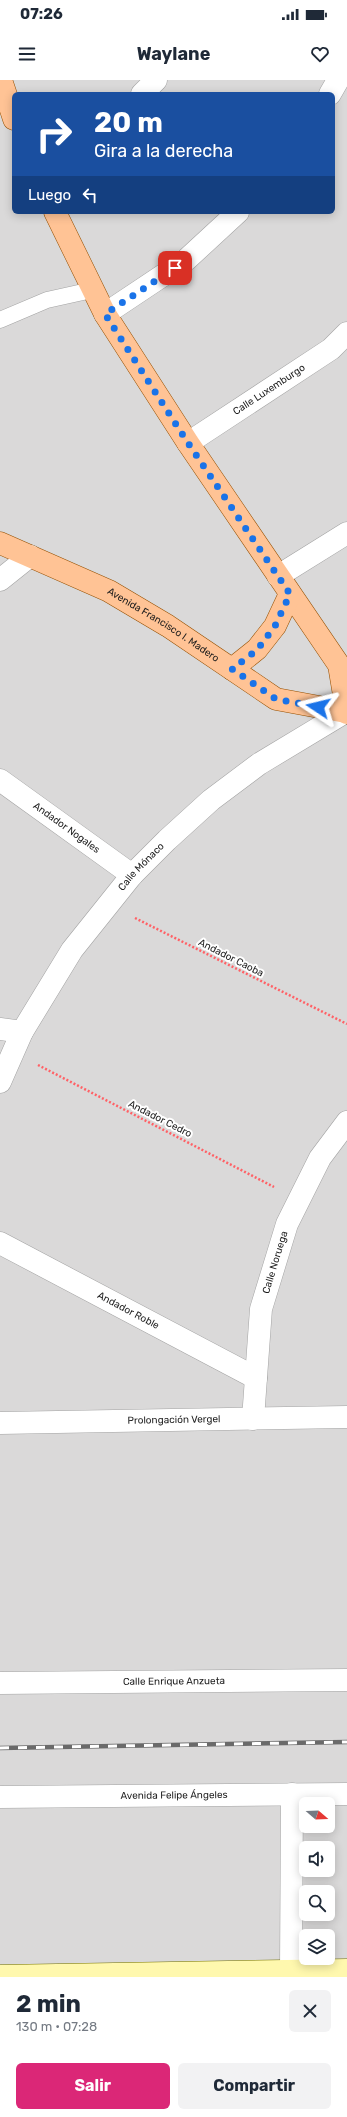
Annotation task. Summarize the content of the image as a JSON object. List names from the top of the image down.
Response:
{
  "streets": {
    "main road": ["Avenida Francisco I. Madero"],
    "street": [
      "Calle Luxemburgo",
      "Andador Nogales",
      "Calle Mónaco",
      "Calle Noruega",
      "Andador Roble",
      "Prolongación Vergel",
      "Calle Enrique Anzueta",
      "Avenida Felipe Ángeles"
    ],
    "path": ["Andador Caoba", "Andador Cedro"]
  },
  "crossings": [
    ["Avenida Francisco I. Madero", "Calle Mónaco"],
    ["Andador Nogales", "Calle Mónaco"],
    ["Calle Mónaco", "Andador Caoba"],
    ["Calle Mónaco", "Andador Cedro"],
    ["Andador Cedro", "Calle Noruega"],
    ["Calle Noruega", "Andador Roble"],
    ["Calle Noruega", "Prolongación Vergel"]
  ],
  "north": "right",
  "page": {
    "status": "07:26",
    "header": "Waylane",
    "turn": ["20 m", "Gira a la derecha"],
    "then": "Luego",
    "heading": ["2 min", "130 m · 07:28"],
    "buttons": ["Salir", "Compartir"]
  }
}
